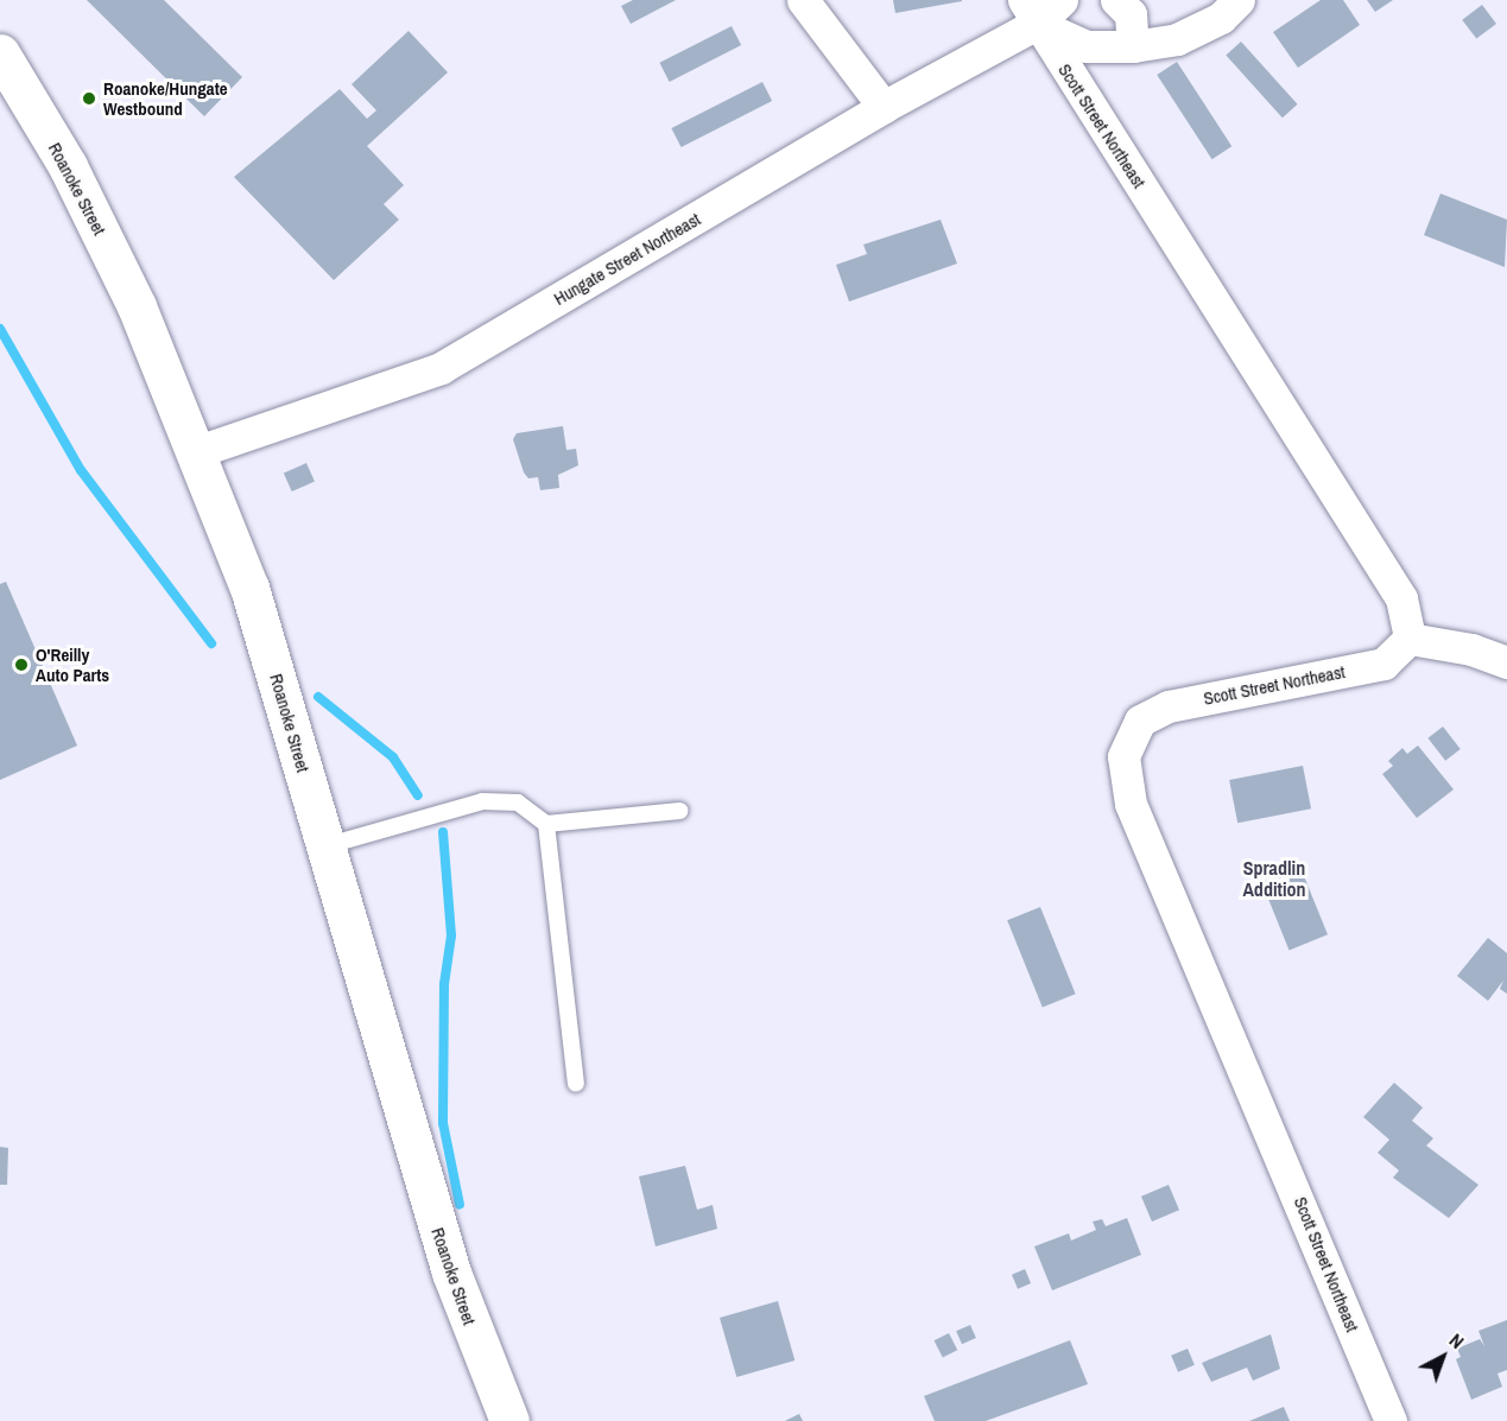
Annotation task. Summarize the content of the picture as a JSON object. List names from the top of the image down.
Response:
{
  "streets": {
    "main road": ["Roanoke Street"],
    "street": ["Scott Street Northeast", "Hungate Street Northeast"]
  },
  "crossings": [
    ["Scott Street Northeast", "Hungate Street Northeast"],
    ["Roanoke Street", "Hungate Street Northeast"]
  ],
  "districts": ["Spradlin Addition"],
  "places": ["Roanoke/Hungate Westbound", "O'Reilly Auto Parts"],
  "north": "top right"
}
